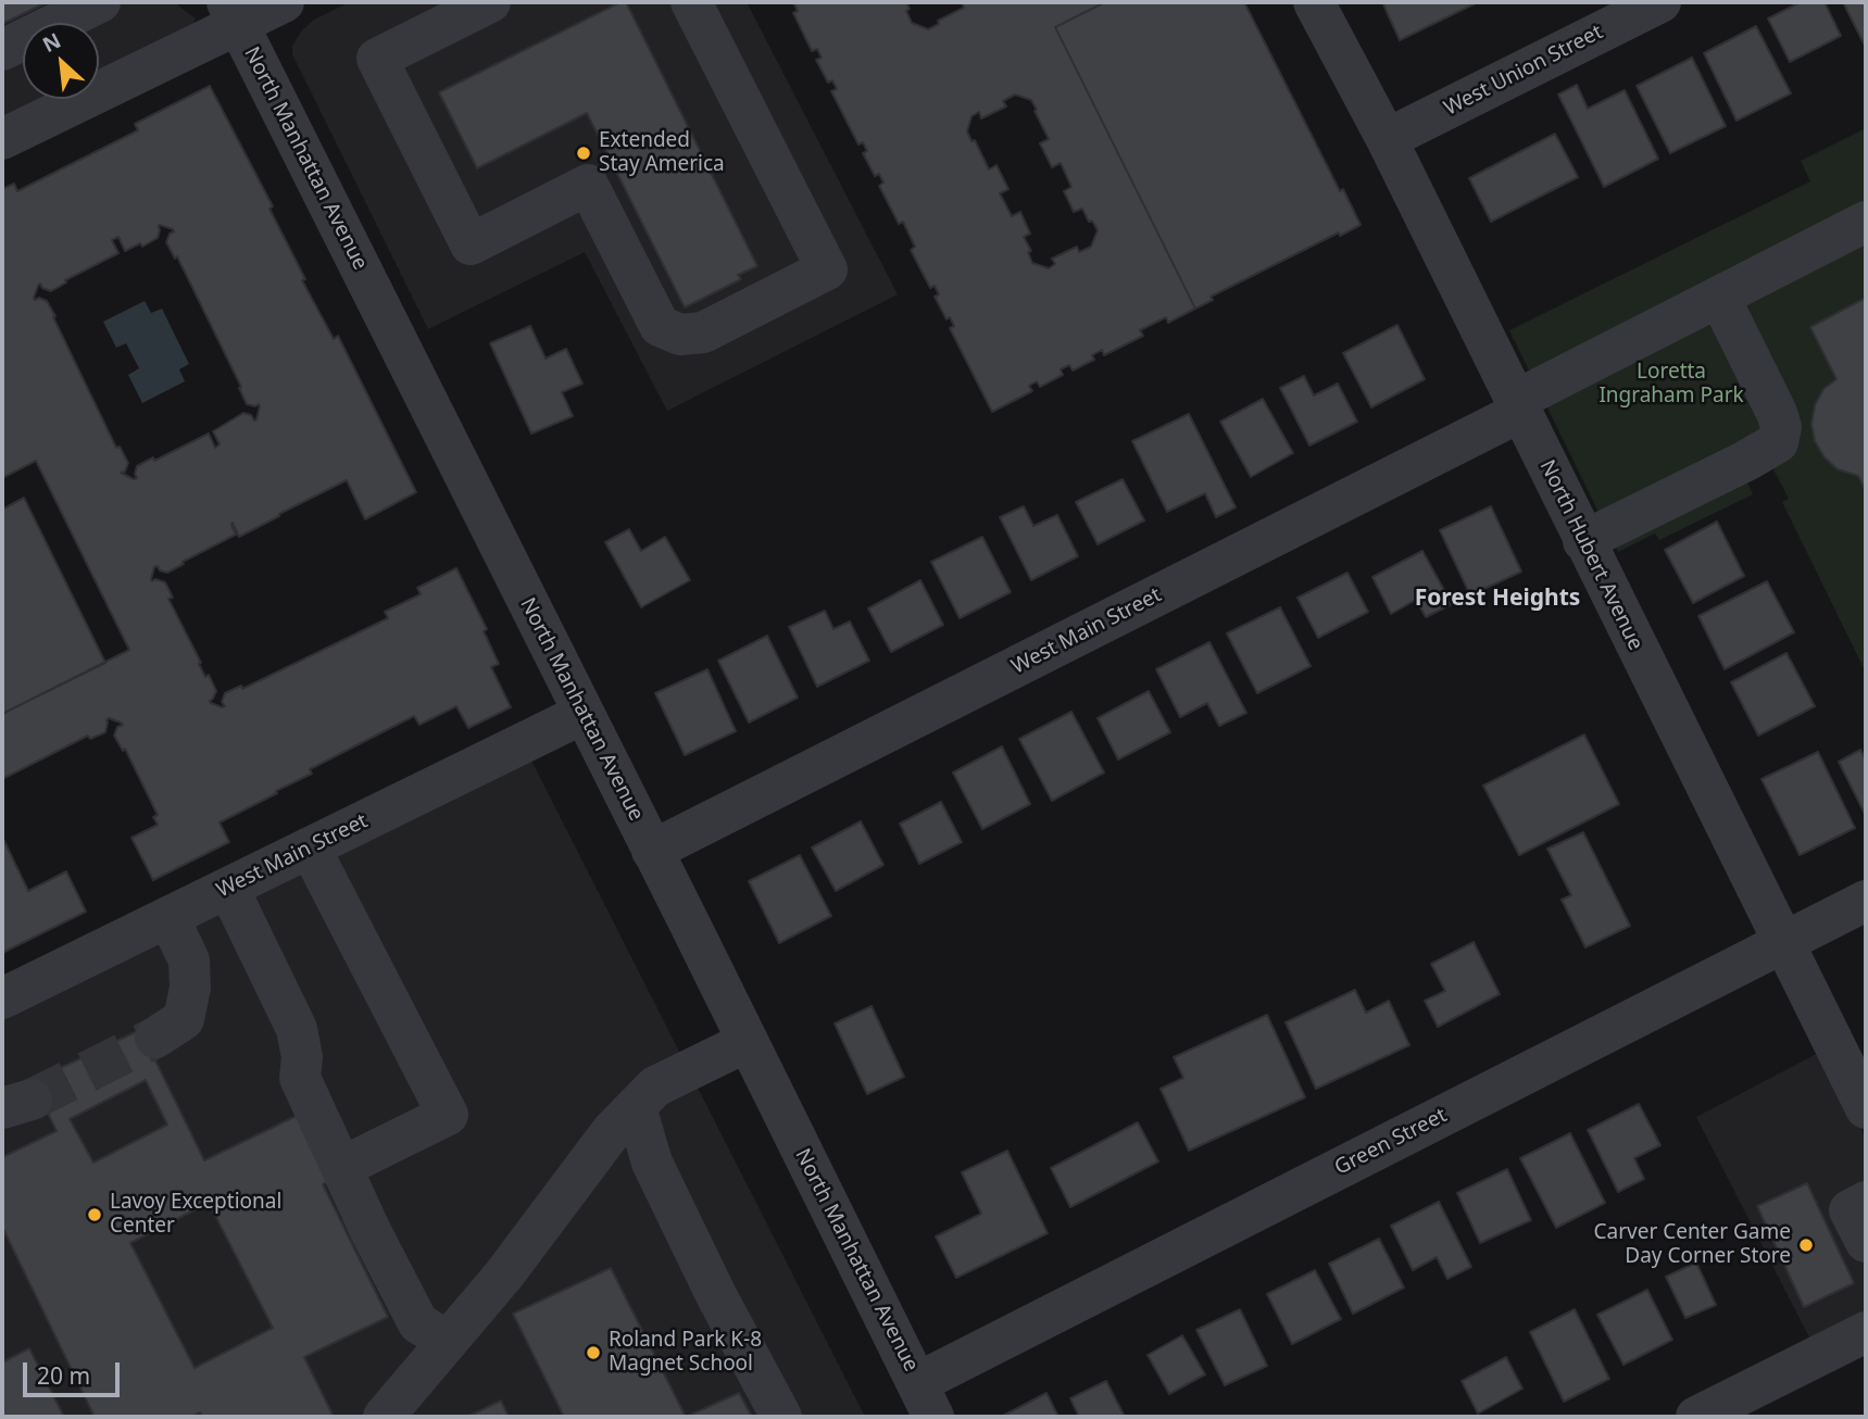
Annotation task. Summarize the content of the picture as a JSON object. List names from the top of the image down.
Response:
{
  "streets": {
    "street": [
      "West Union Street",
      "North Manhattan Avenue",
      "North Hubert Avenue",
      "West Main Street",
      "Green Street"
    ]
  },
  "crossings": [
    ["West Union Street", "North Hubert Avenue"],
    ["North Manhattan Avenue", "West Main Street"],
    ["North Manhattan Avenue", "Green Street"],
    ["North Hubert Avenue", "West Main Street"],
    ["North Hubert Avenue", "Green Street"]
  ],
  "districts": ["Forest Heights"],
  "parks": ["Loretta Ingraham Park"],
  "places": [
    "Extended Stay America",
    "Lavoy Exceptional Center",
    "Carver Center Game Day Corner Store",
    "Roland Park K-8 Magnet School"
  ],
  "scale_bar": "20 m",
  "north": "top left"
}
